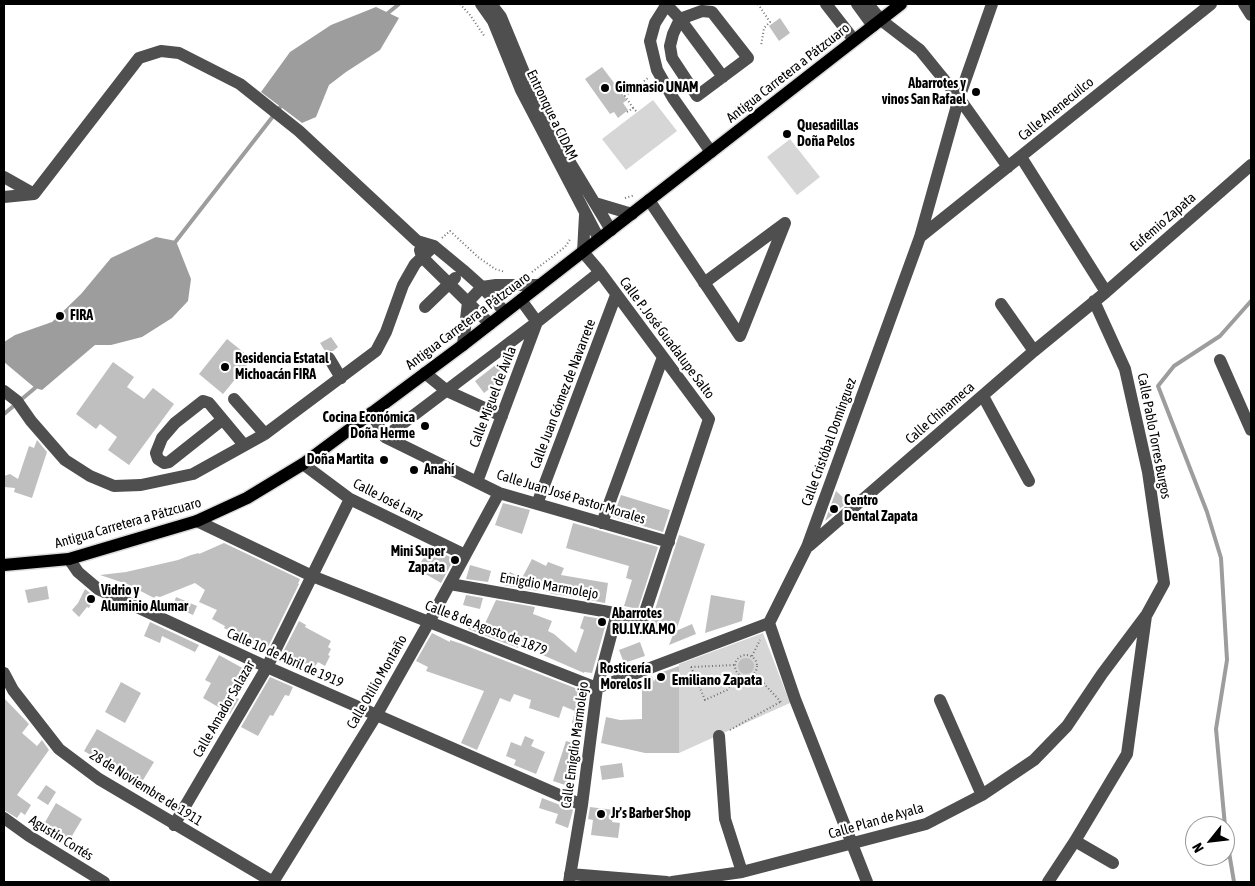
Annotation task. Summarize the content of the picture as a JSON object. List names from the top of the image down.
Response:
{
  "streets": {
    "main road": ["Antigua Carretera a Pátzcuaro"],
    "street": [
      "Calle Anenecuilco",
      "Entronque a CIDAM",
      "Eufemio Zapata",
      "Calle P. José Guadalupe Salto",
      "Calle Juan Gómez de Navarrete",
      "Calle Miguel de Ávila",
      "Calle Chinameca",
      "Calle Pablo Torres Burgos",
      "Calle Cristóbal Domínguez",
      "Calle Juan José Pastor Morales",
      "Calle José Lanz",
      "Emigdio Marmolejo",
      "Calle 8 de Agosto de 1879",
      "Calle 10 de Abril de 1919",
      "Calle Otilio Montaño",
      "Calle Amador Salazar",
      "Calle Emigdio Marmolejo",
      "28 de Noviembre de 1911",
      "Calle Plan de Ayala",
      "Agustín Cortés"
    ]
  },
  "crossings": [
    ["Antigua Carretera a Pátzcuaro", "Entronque a CIDAM"],
    ["Antigua Carretera a Pátzcuaro", "Calle P. José Guadalupe Salto"],
    ["Antigua Carretera a Pátzcuaro", "Calle José Lanz"],
    ["Antigua Carretera a Pátzcuaro", "Calle 8 de Agosto de 1879"],
    ["Antigua Carretera a Pátzcuaro", "Calle 10 de Abril de 1919"],
    ["Calle Anenecuilco", "Calle Cristóbal Domínguez"],
    ["Eufemio Zapata", "Calle Chinameca"],
    ["Eufemio Zapata", "Calle Pablo Torres Burgos"],
    ["Calle P. José Guadalupe Salto", "Calle Juan Gómez de Navarrete"],
    ["Calle P. José Guadalupe Salto", "Calle Juan José Pastor Morales"],
    ["Calle P. José Guadalupe Salto", "Emigdio Marmolejo"],
    ["Calle Juan Gómez de Navarrete", "Calle Juan José Pastor Morales"],
    ["Calle Miguel de Ávila", "Calle Juan José Pastor Morales"],
    ["Calle Chinameca", "Calle Pablo Torres Burgos"],
    ["Calle Chinameca", "Calle Cristóbal Domínguez"],
    ["Calle Pablo Torres Burgos", "Calle Plan de Ayala"],
    ["Calle Juan José Pastor Morales", "Calle Otilio Montaño"],
    ["Calle José Lanz", "Calle Otilio Montaño"],
    ["Calle José Lanz", "Calle Amador Salazar"],
    ["Emigdio Marmolejo", "Calle Otilio Montaño"],
    ["Emigdio Marmolejo", "Calle Emigdio Marmolejo"],
    ["Calle 8 de Agosto de 1879", "Calle Otilio Montaño"],
    ["Calle 8 de Agosto de 1879", "Calle Amador Salazar"],
    ["Calle 8 de Agosto de 1879", "Calle Emigdio Marmolejo"],
    ["Calle 10 de Abril de 1919", "Calle Otilio Montaño"],
    ["Calle 10 de Abril de 1919", "Calle Amador Salazar"],
    ["Calle 10 de Abril de 1919", "Calle Emigdio Marmolejo"],
    ["Calle Otilio Montaño", "28 de Noviembre de 1911"],
    ["Calle Amador Salazar", "28 de Noviembre de 1911"]
  ],
  "districts": ["Emiliano Zapata"],
  "places": [
    "Gimnasio UNAM",
    "Abarrotes y vinos San Rafael",
    "Quesadillas Doña Pelos",
    "FIRA",
    "Residencia Estatal Michoacán FIRA",
    "Cocina Económica Doña Herme",
    "Doña Martita",
    "Anahí",
    "Centro Dental Zapata",
    "Mini Super Zapata",
    "Vidrio y Aluminio Alumar",
    "Abarrotes RU.LY.KA.MO",
    "Rosticería Morelos II",
    "Jr's Barber Shop"
  ],
  "north": "bottom left"
}
